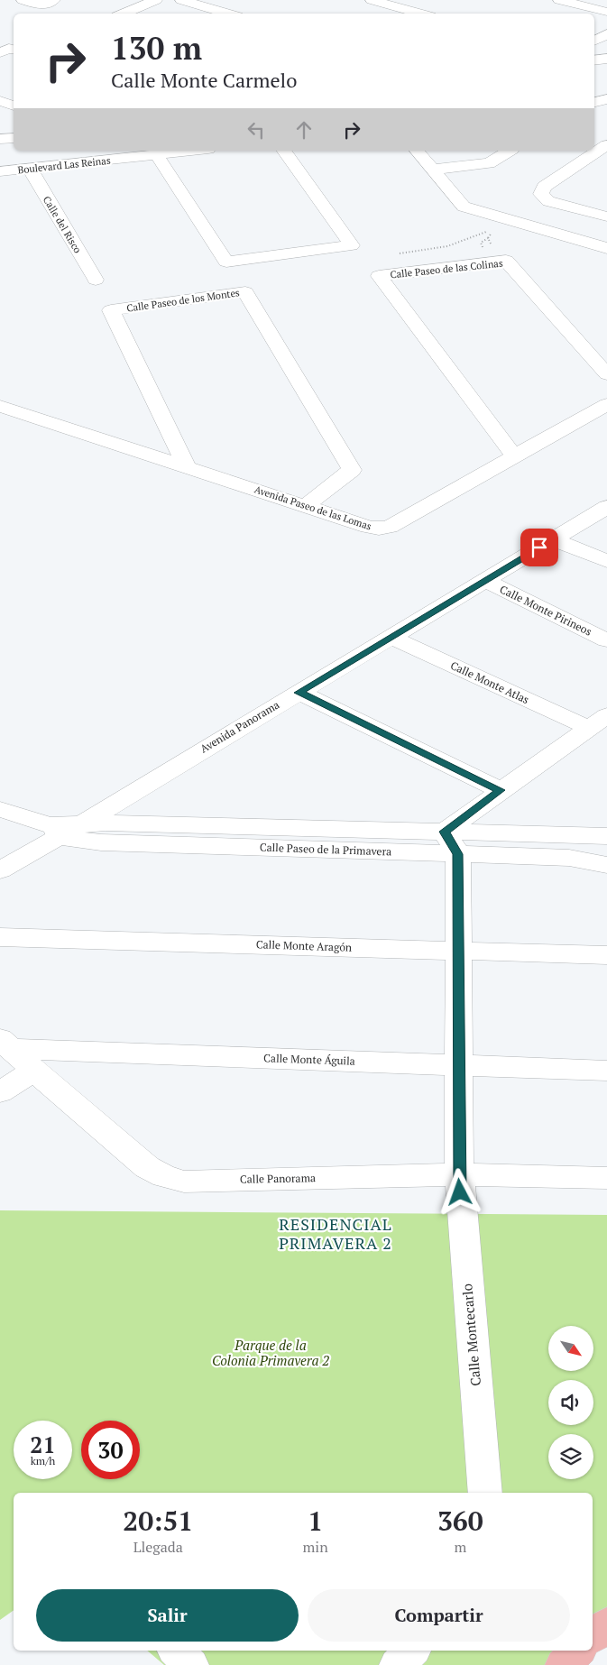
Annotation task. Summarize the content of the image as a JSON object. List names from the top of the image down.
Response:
{
  "streets": {
    "street": [
      "Boulevard Las Reinas",
      "Calle del Risco",
      "Calle Paseo de las Colinas",
      "Calle Paseo de los Montes",
      "Avenida Paseo de las Lomas",
      "Calle Monte Pirineos",
      "Calle Monte Atlas",
      "Avenida Panorama",
      "Calle Paseo de la Primavera",
      "Calle Monte Aragón",
      "Calle Monte Águila",
      "Calle Panorama",
      "Calle Montecarlo"
    ]
  },
  "crossings": [
    ["Boulevard Las Reinas", "Calle del Risco"],
    ["Calle Paseo de las Colinas", "Avenida Paseo de las Lomas"],
    ["Calle Paseo de los Montes", "Avenida Paseo de las Lomas"],
    ["Calle Monte Pirineos", "Avenida Panorama"],
    ["Calle Monte Atlas", "Avenida Panorama"],
    ["Avenida Panorama", "Calle Paseo de la Primavera"],
    ["Calle Paseo de la Primavera", "Calle Montecarlo"],
    ["Calle Monte Aragón", "Calle Montecarlo"],
    ["Calle Monte Águila", "Calle Panorama"],
    ["Calle Monte Águila", "Calle Montecarlo"],
    ["Calle Panorama", "Calle Montecarlo"]
  ],
  "districts": ["RESIDENCIAL PRIMAVERA 2"],
  "parks": ["Parque de la Colonia Primavera 2"],
  "north": "bottom right",
  "page": {
    "turn": ["130 m", "Calle Monte Carmelo"],
    "speed": "21 km/h",
    "limit": "30",
    "eta": [
      "20:51",
      "Llegada",
      "1",
      "min",
      "360",
      "m"
    ],
    "buttons": ["Salir", "Compartir"]
  }
}
